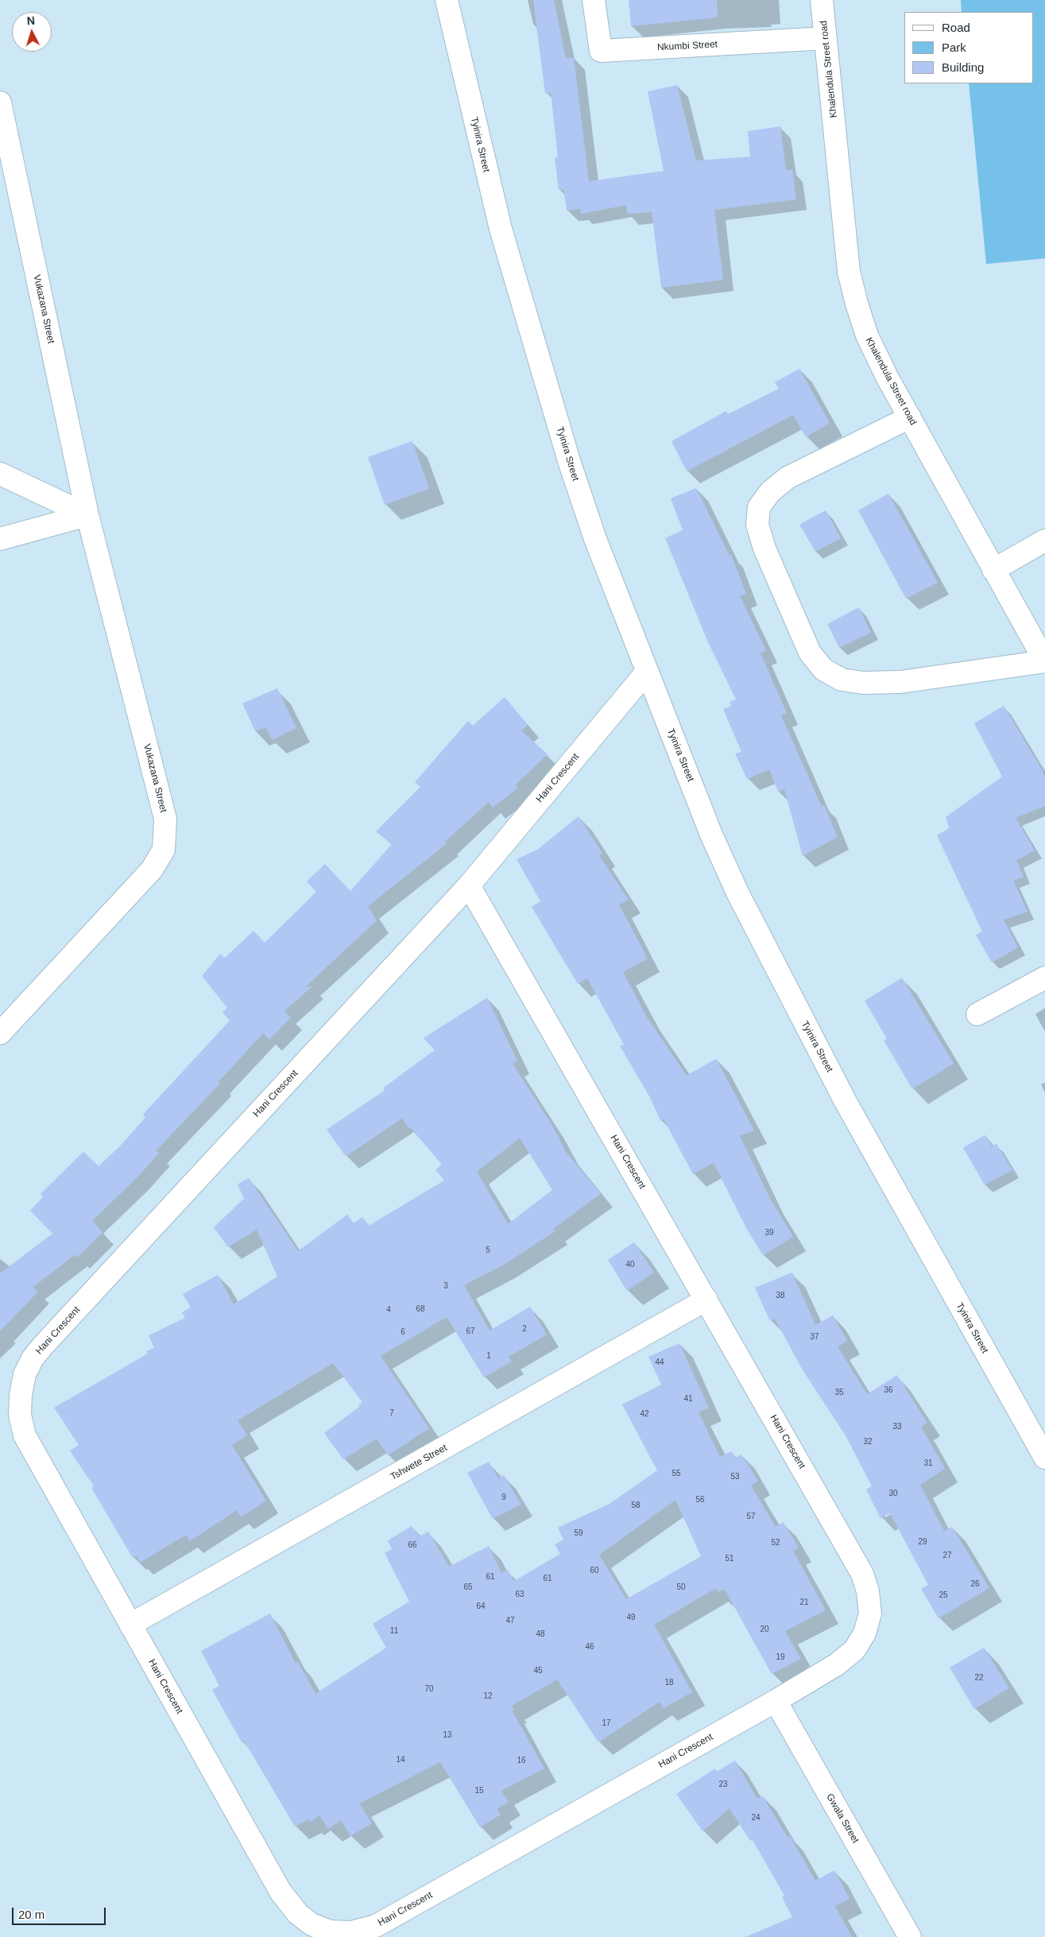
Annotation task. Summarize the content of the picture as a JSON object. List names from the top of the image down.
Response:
{
  "streets": {
    "street": [
      "Nkumbi Street",
      "Khalendula Street road",
      "Tyinira Street",
      "Vukazana Street",
      "Hani Crescent",
      "Tshwete Street",
      "Gwala Street"
    ]
  },
  "crossings": [
    ["Nkumbi Street", "Khalendula Street road"],
    ["Tyinira Street", "Hani Crescent"],
    ["Hani Crescent", "Tshwete Street"],
    ["Hani Crescent", "Gwala Street"]
  ],
  "house_numbers": [
    "39",
    "5",
    "40",
    "3",
    "38",
    "68",
    "4",
    "2",
    "67",
    "6",
    "37",
    "1",
    "44",
    "36",
    "35",
    "41",
    "7",
    "42",
    "33",
    "32",
    "31",
    "55",
    "53",
    "30",
    "9",
    "56",
    "58",
    "57",
    "59",
    "29",
    "52",
    "66",
    "27",
    "51",
    "60",
    "61",
    "61",
    "26",
    "65",
    "50",
    "63",
    "25",
    "21",
    "64",
    "49",
    "47",
    "20",
    "11",
    "48",
    "46",
    "19",
    "45",
    "22",
    "18",
    "70",
    "12",
    "17",
    "13",
    "14",
    "16",
    "23",
    "15",
    "24"
  ],
  "legend": ["Road", "Park", "Building"],
  "scale_bar": "20 m",
  "north": "top"
}
